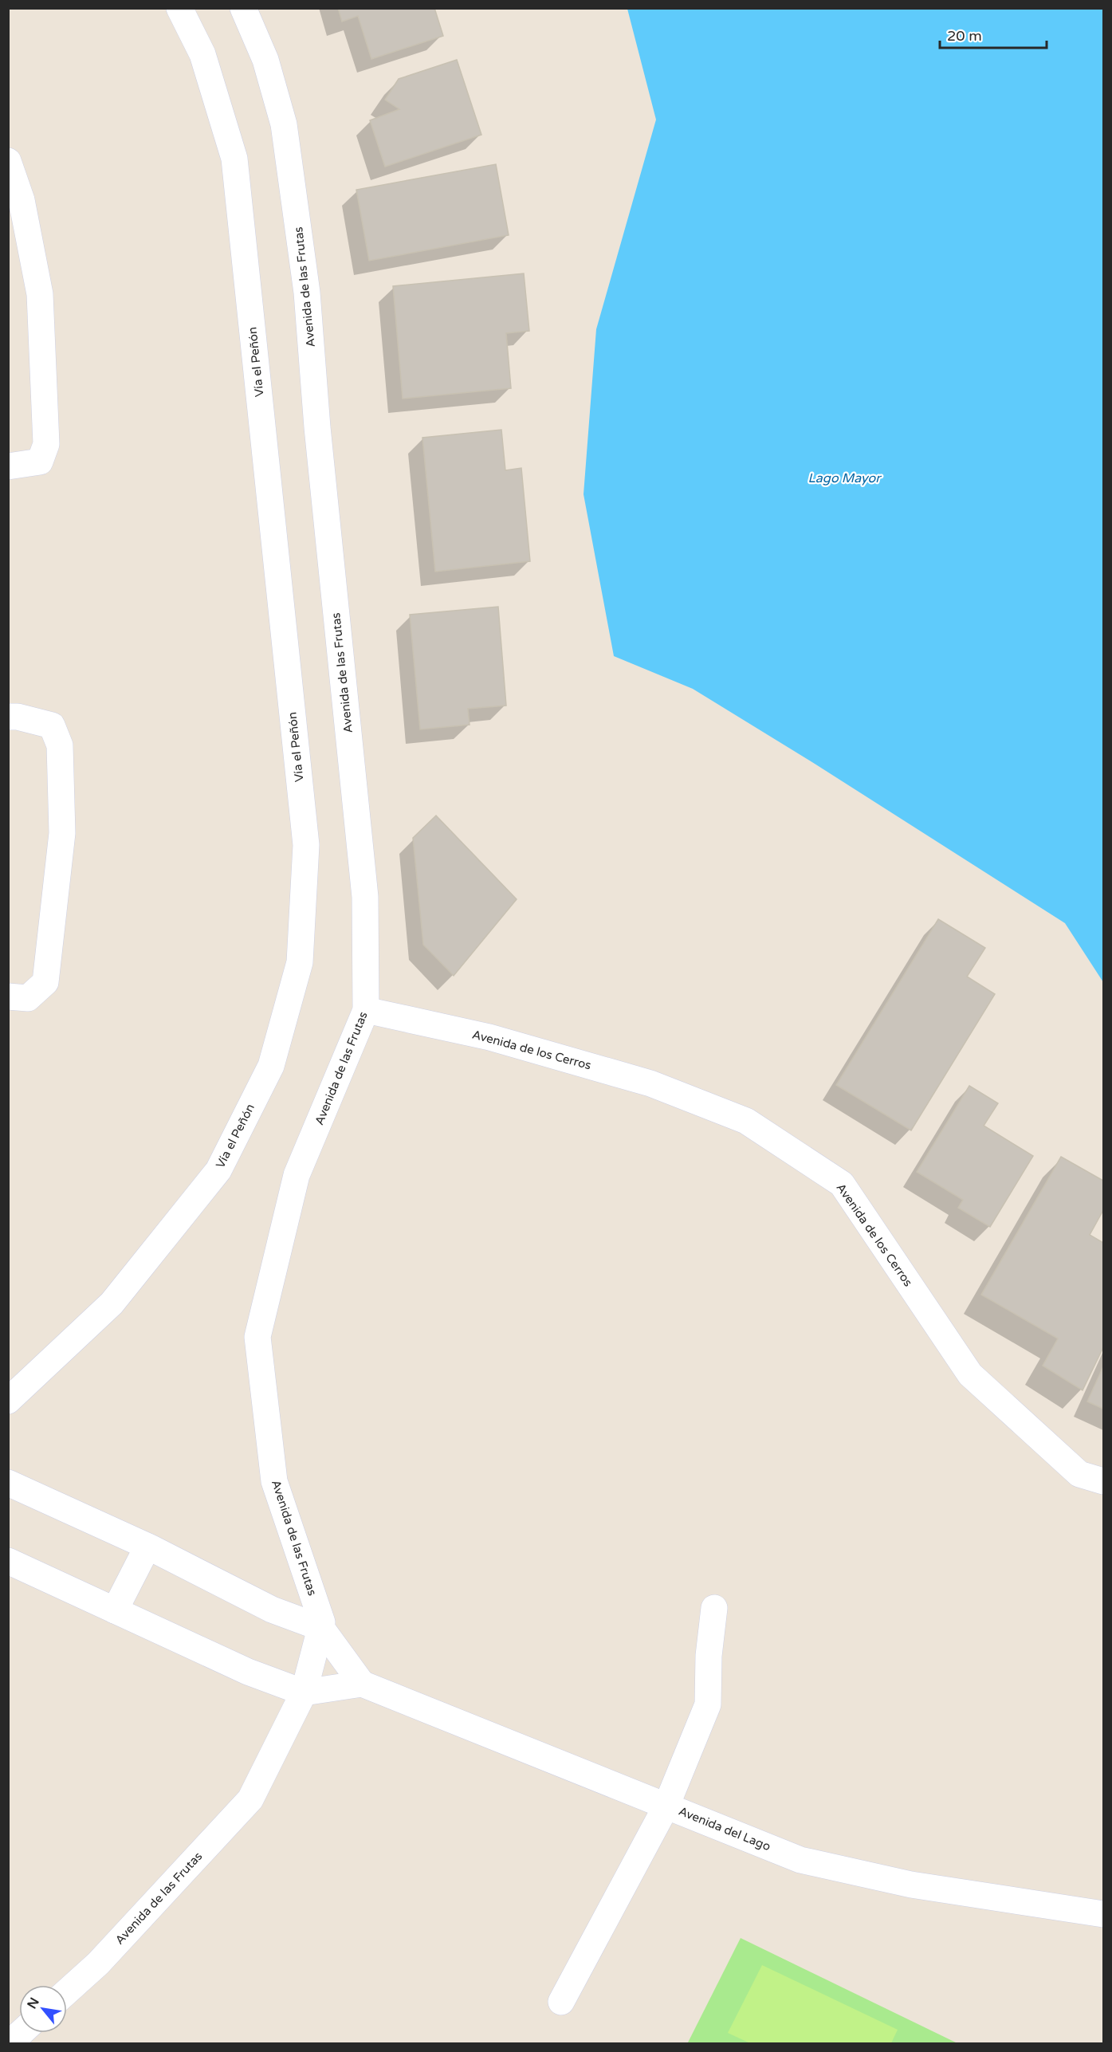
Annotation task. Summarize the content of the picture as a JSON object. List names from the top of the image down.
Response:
{
  "streets": {
    "street": [
      "Avenida de las Frutas",
      "Vía el Peñón",
      "Avenida de los Cerros",
      "Avenida del Lago"
    ]
  },
  "crossings": [
    ["Avenida de las Frutas", "Avenida de los Cerros"]
  ],
  "water": ["Lago Mayor"],
  "scale_bar": "20 m",
  "north": "top left"
}
